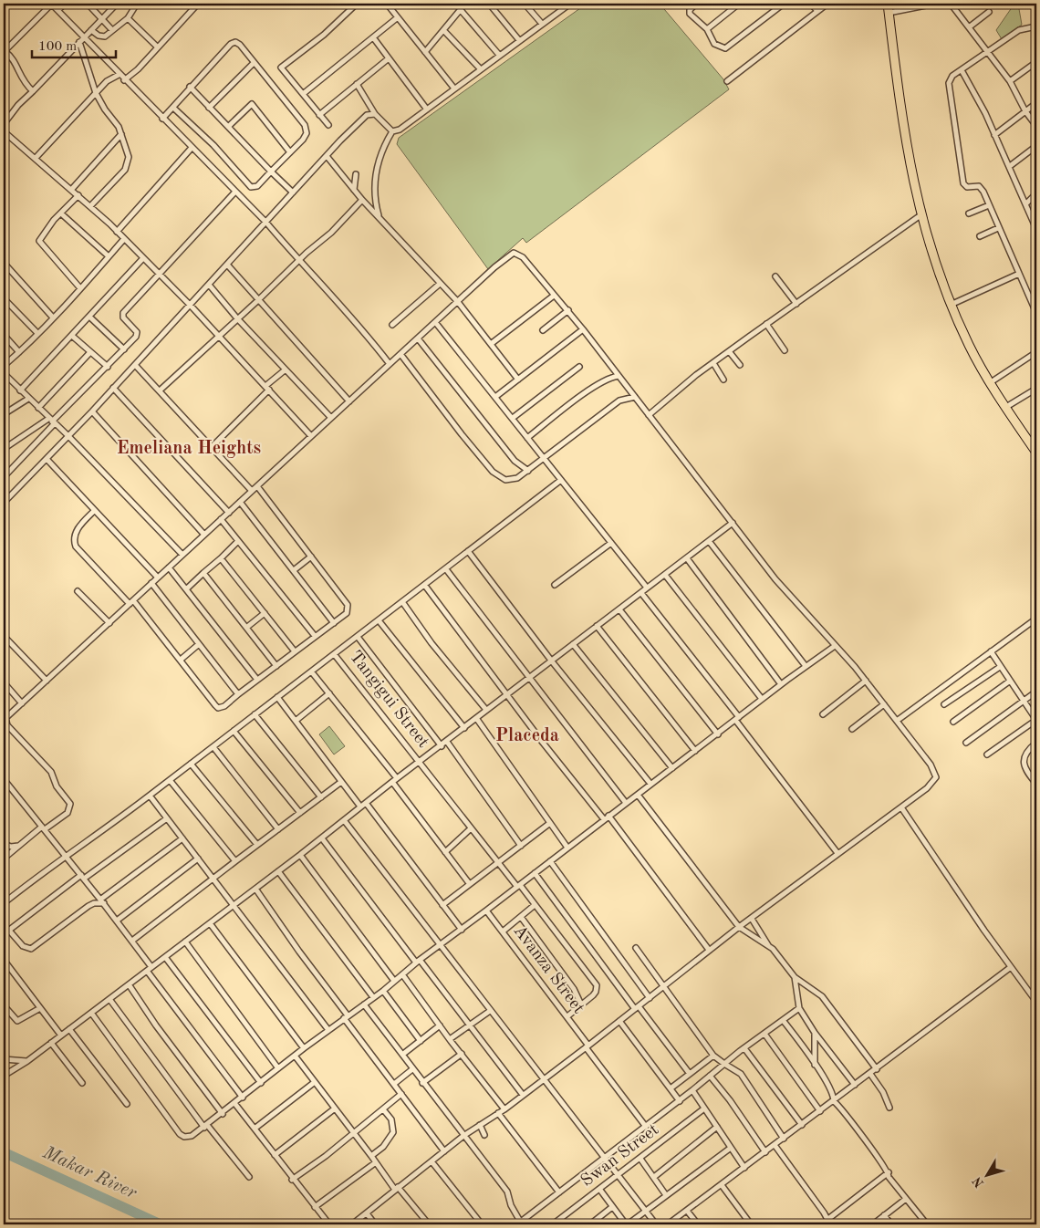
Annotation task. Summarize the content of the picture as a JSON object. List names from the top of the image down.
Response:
{
  "streets": {
    "street": ["Tangigui Street", "Avanza Street", "Swan Street"]
  },
  "districts": ["Emeliana Heights", "Placeda"],
  "water": ["Makar River"],
  "scale_bar": "100 m",
  "north": "bottom left"
}
